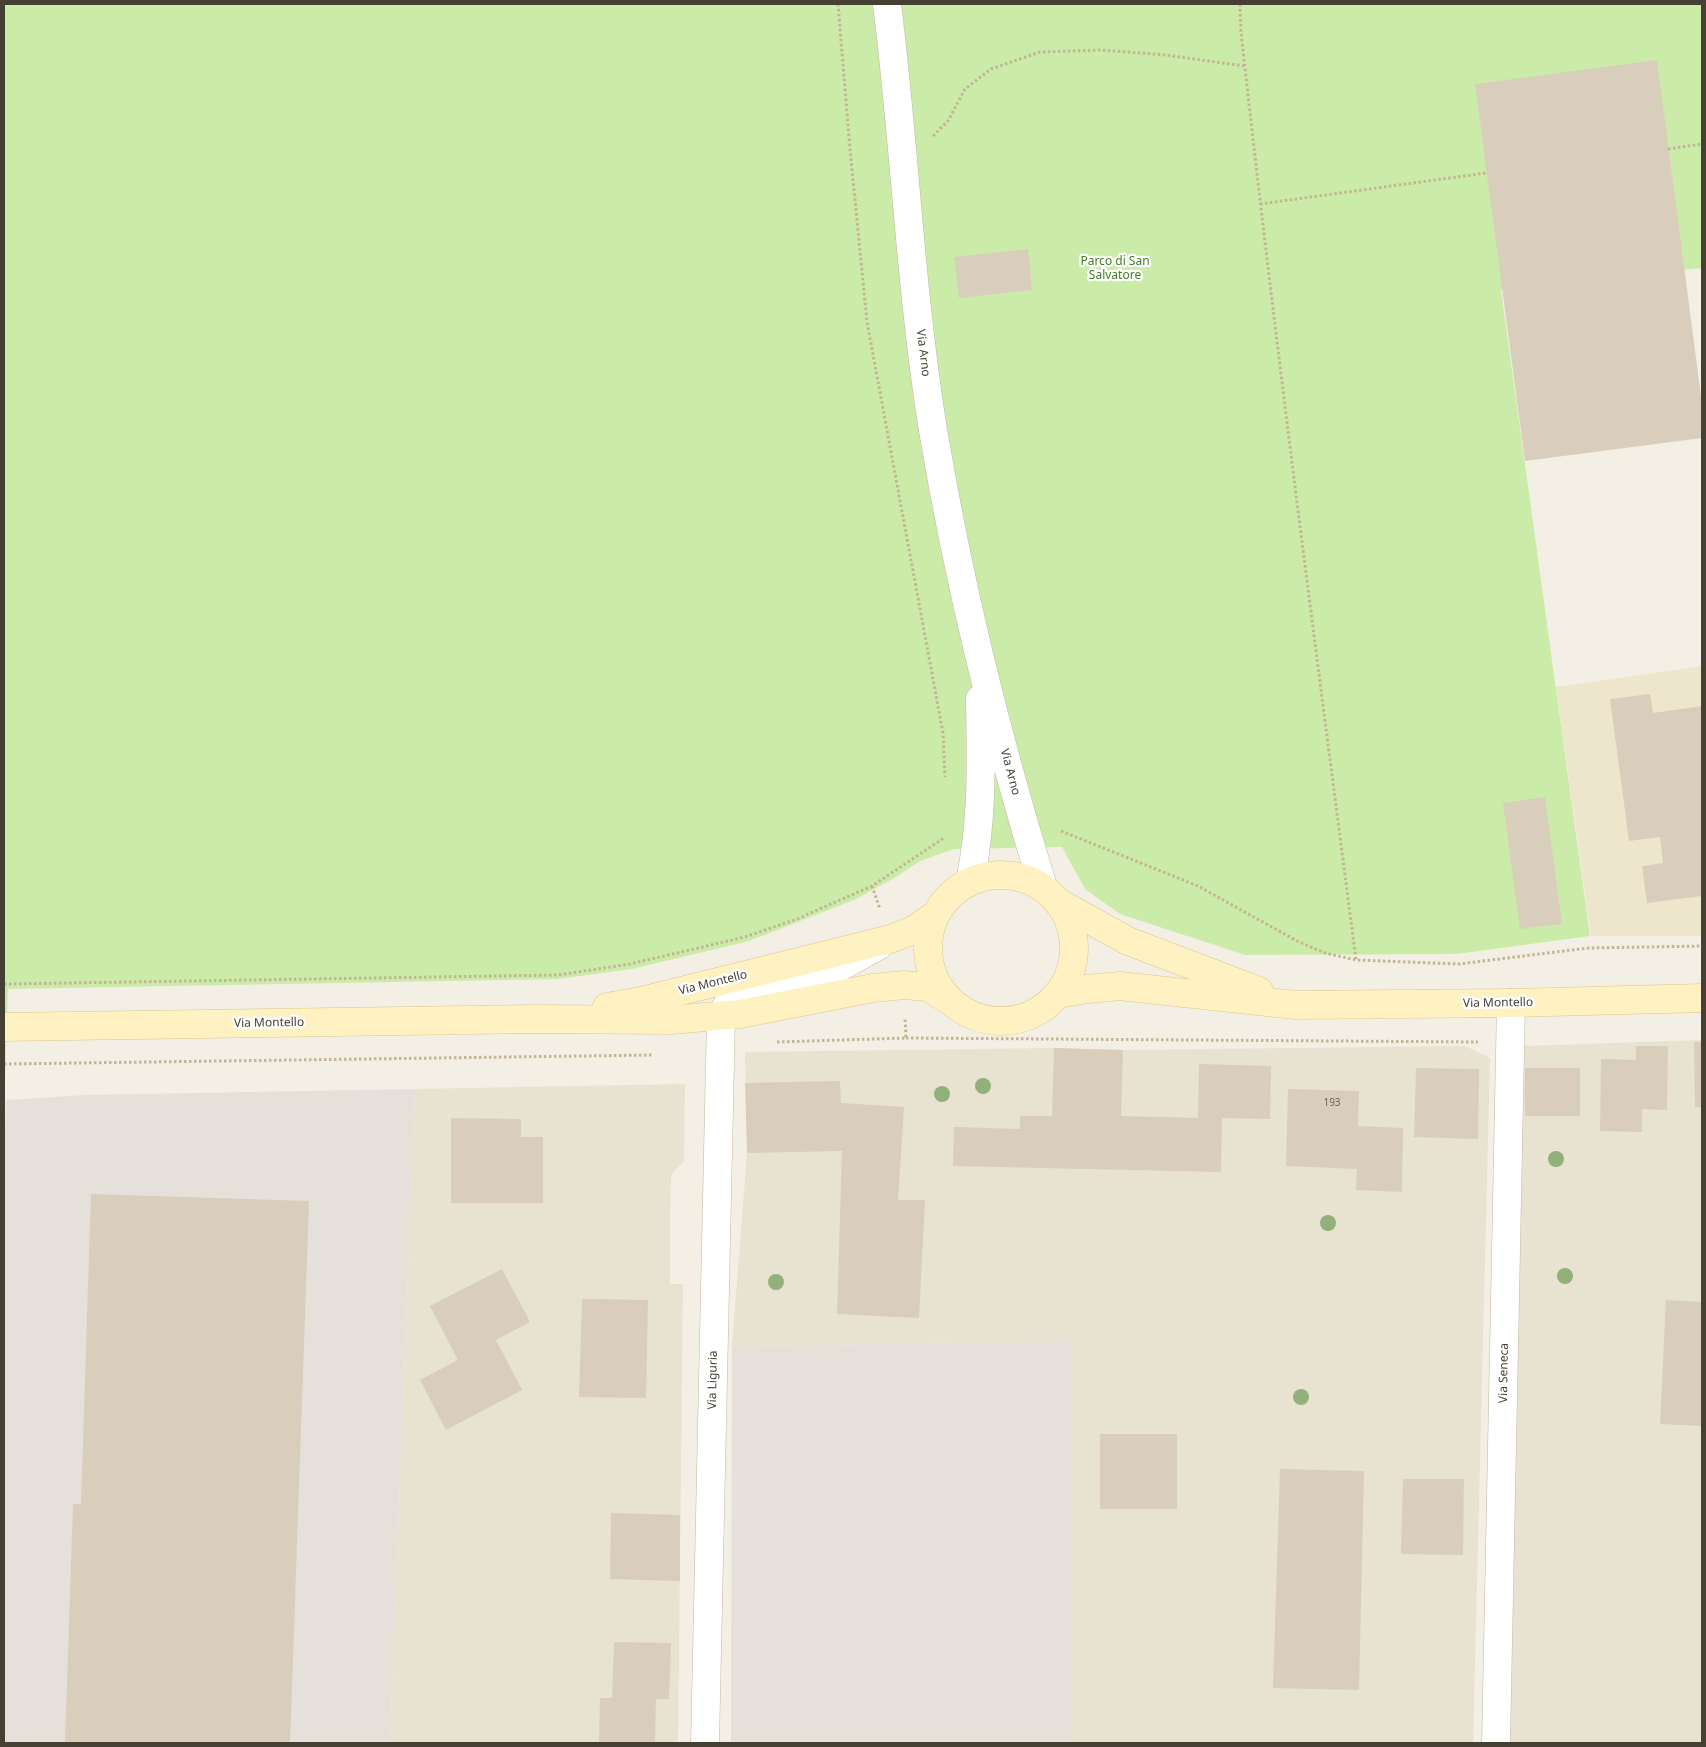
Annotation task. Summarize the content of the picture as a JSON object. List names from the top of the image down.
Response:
{
  "streets": {
    "street": [
      "Via Arno",
      "Via Montello",
      "Via Seneca",
      "Via Liguria"
    ]
  },
  "crossings": [
    ["Via Arno", "Via Montello"],
    ["Via Montello", "Via Seneca"],
    ["Via Montello", "Via Liguria"]
  ],
  "parks": ["Parco di San Salvatore"],
  "house_numbers": ["193"]
}
